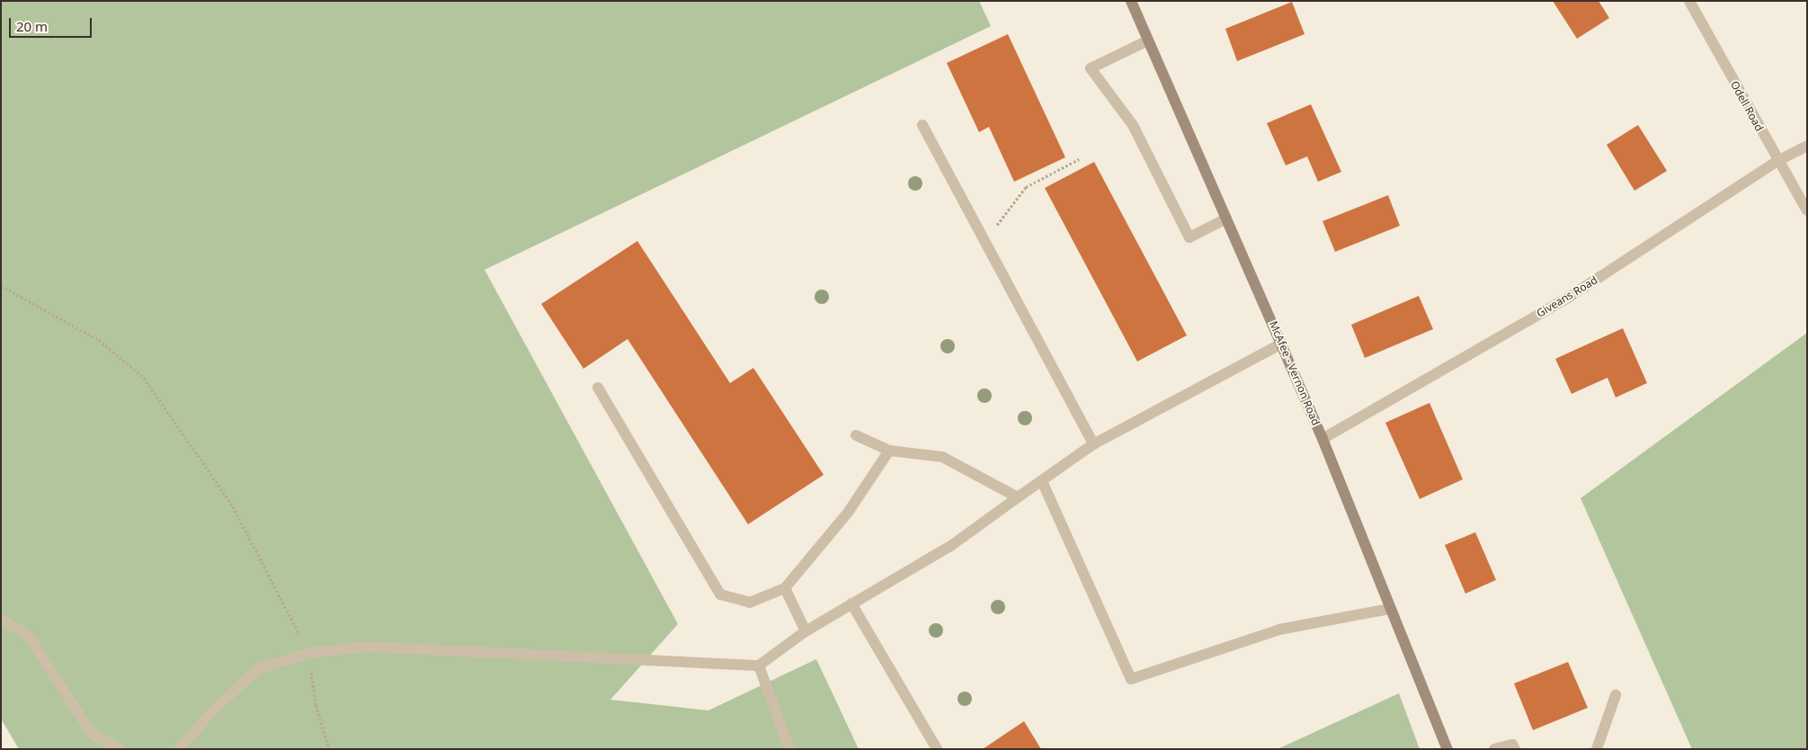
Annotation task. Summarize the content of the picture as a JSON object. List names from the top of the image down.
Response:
{
  "streets": {
    "main road": ["McAfee - Vernon Road"],
    "street": ["Odell Road", "Giveans Road"]
  },
  "crossings": [
    ["Odell Road", "Giveans Road"],
    ["Giveans Road", "McAfee - Vernon Road"]
  ],
  "scale_bar": "20 m"
}
